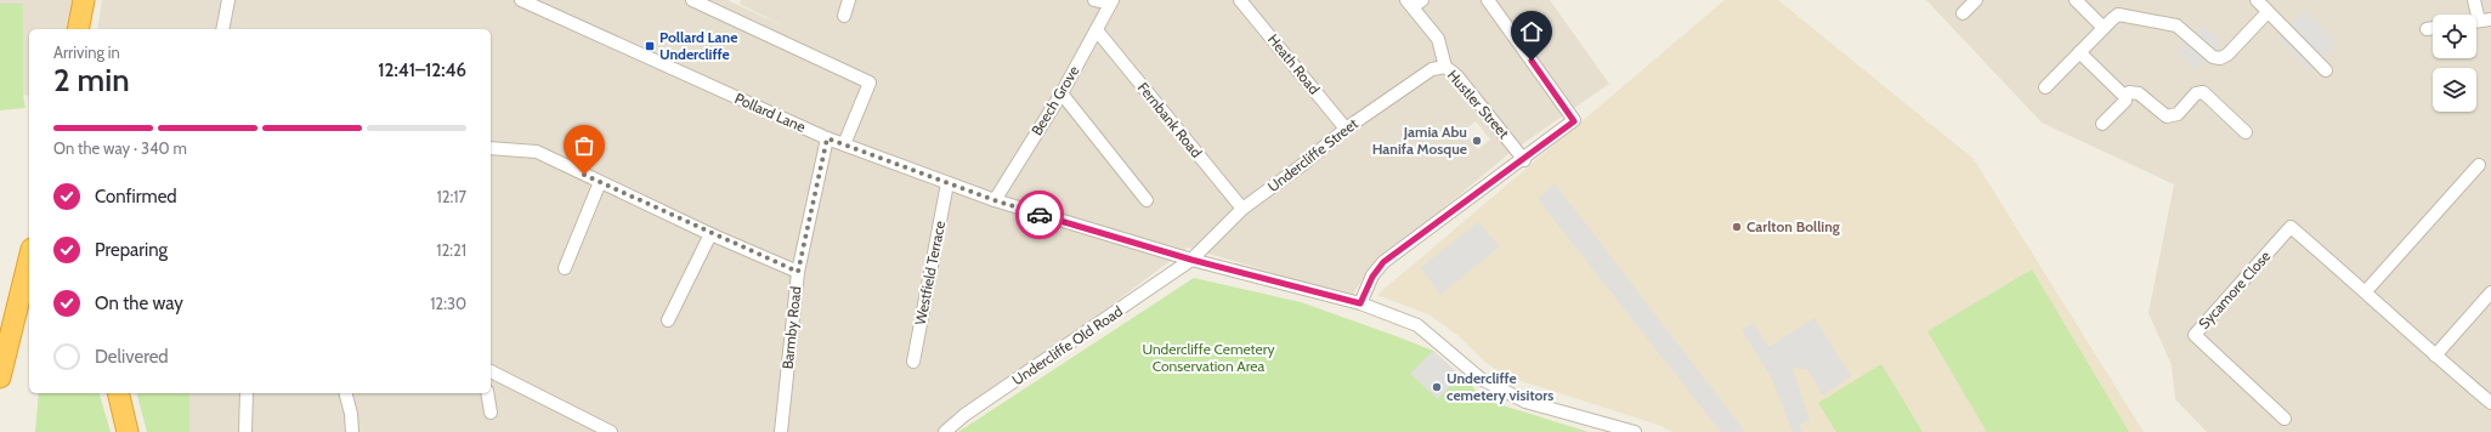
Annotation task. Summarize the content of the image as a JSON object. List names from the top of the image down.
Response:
{
  "streets": {
    "street": [
      "Heath Road",
      "Beech Grove",
      "Hustler Street",
      "Pollard Lane",
      "Fernbank Road",
      "Undercliffe Street",
      "Westfield Terrace",
      "Sycamore Close",
      "Barmby Road",
      "Undercliffe Old Road"
    ]
  },
  "crossings": [
    ["Heath Road", "Undercliffe Street"],
    ["Beech Grove", "Pollard Lane"],
    ["Beech Grove", "Fernbank Road"],
    ["Hustler Street", "Undercliffe Street"],
    ["Pollard Lane", "Undercliffe Street"],
    ["Pollard Lane", "Westfield Terrace"],
    ["Pollard Lane", "Barmby Road"],
    ["Pollard Lane", "Undercliffe Old Road"],
    ["Fernbank Road", "Undercliffe Street"],
    ["Undercliffe Street", "Undercliffe Old Road"]
  ],
  "parks": ["Undercliffe Cemetery Conservation Area"],
  "places": {
    "transit": ["Pollard Lane Undercliffe"],
    "other": ["Jamia Abu Hanifa Mosque", "Carlton Bolling", "Undercliffe cemetery visitors"]
  },
  "page": {
    "heading": ["2 min", "Arriving in", "12:41–12:46"],
    "bar": "On the way · 340 m",
    "list": [
      ["Confirmed", "12:17"],
      ["Preparing", "12:21"],
      ["On the way", "12:30"],
      "Delivered"
    ]
  }
}
